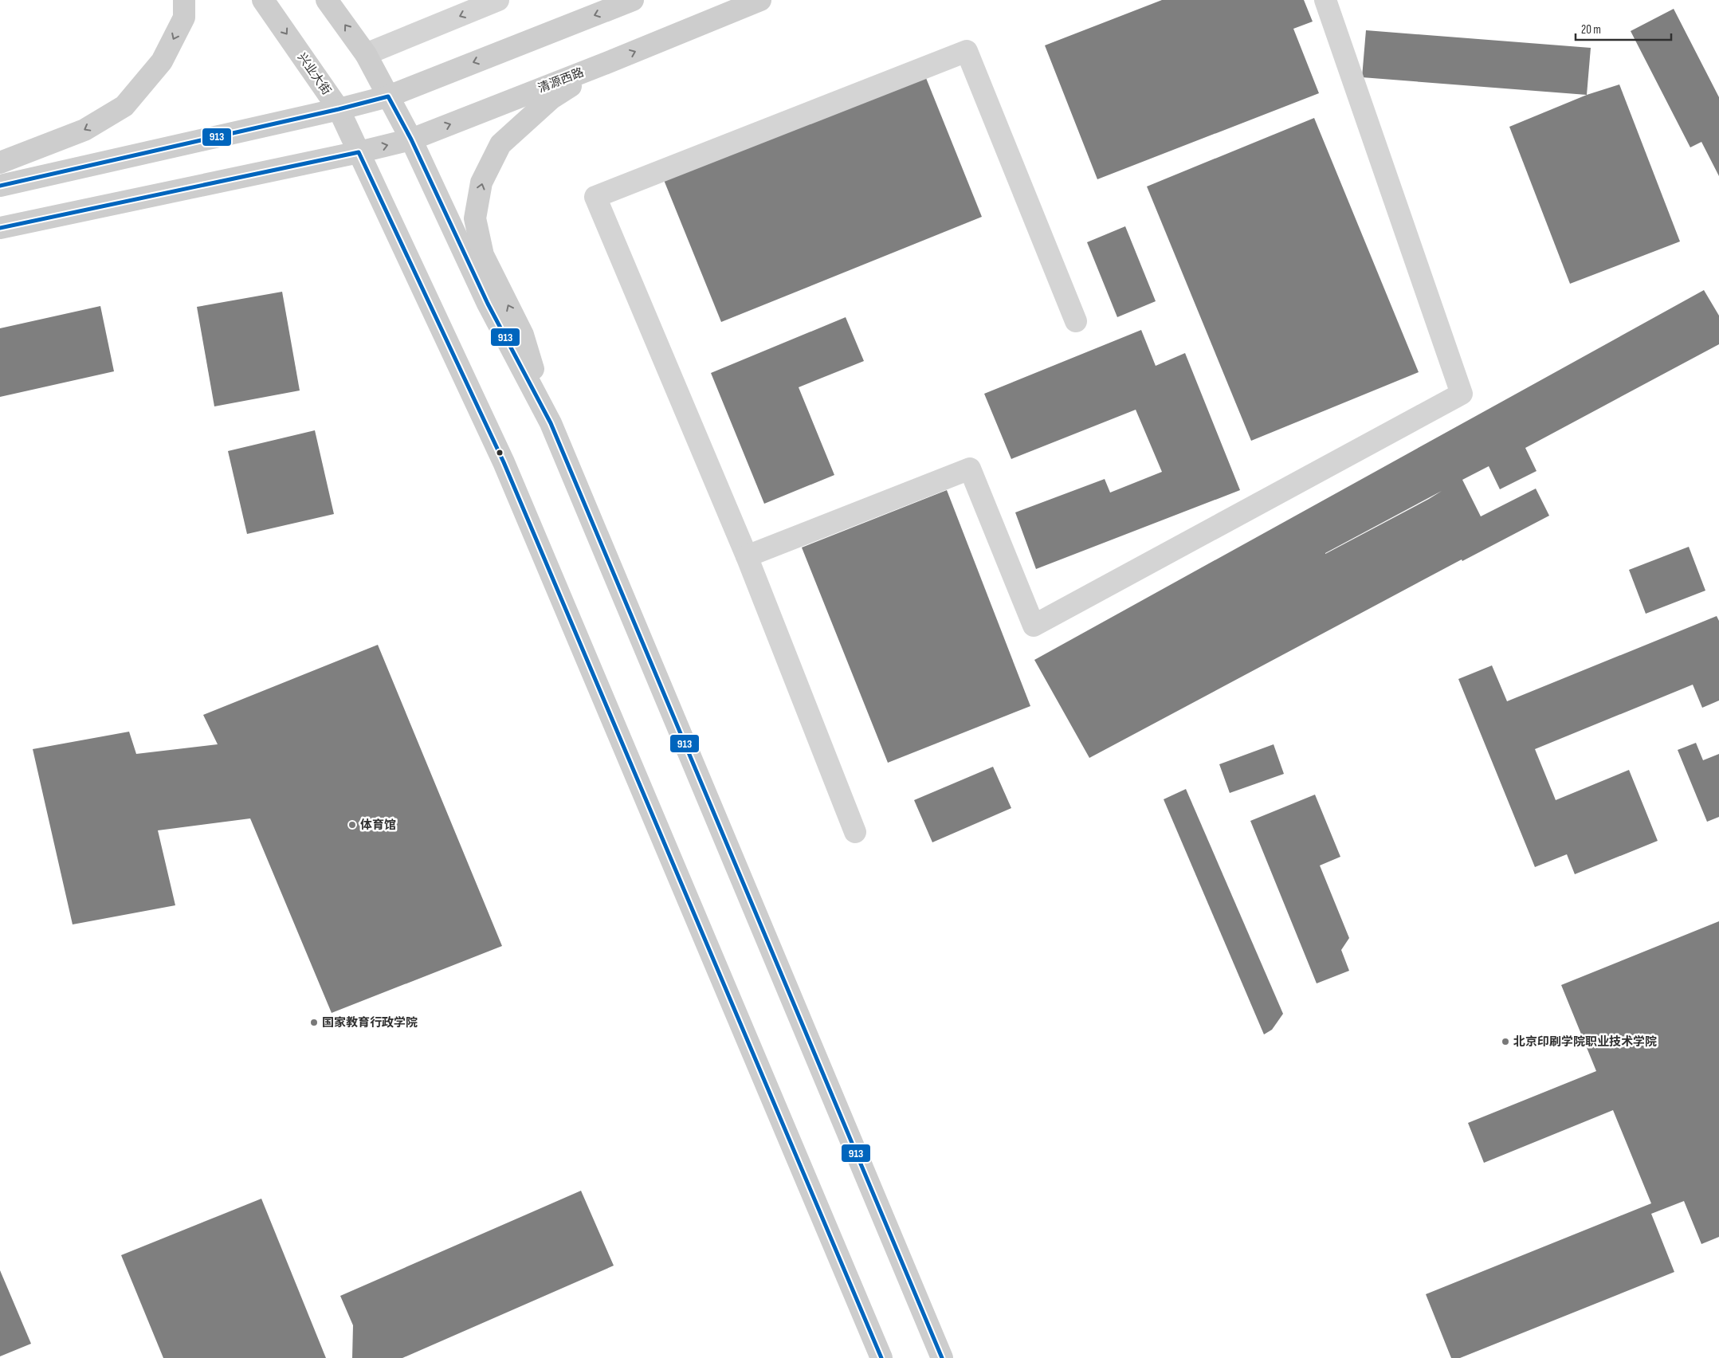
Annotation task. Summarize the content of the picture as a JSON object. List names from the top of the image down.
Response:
{
  "streets": {
    "main road": ["兴业大街", "清源西路"]
  },
  "crossings": [
    ["兴业大街", "清源西路"]
  ],
  "places": ["体育馆", "国家教育行政学院", "北京印刷学院职业技术学院"],
  "lines": ["transit line 913"],
  "scale_bar": "20 m"
}
